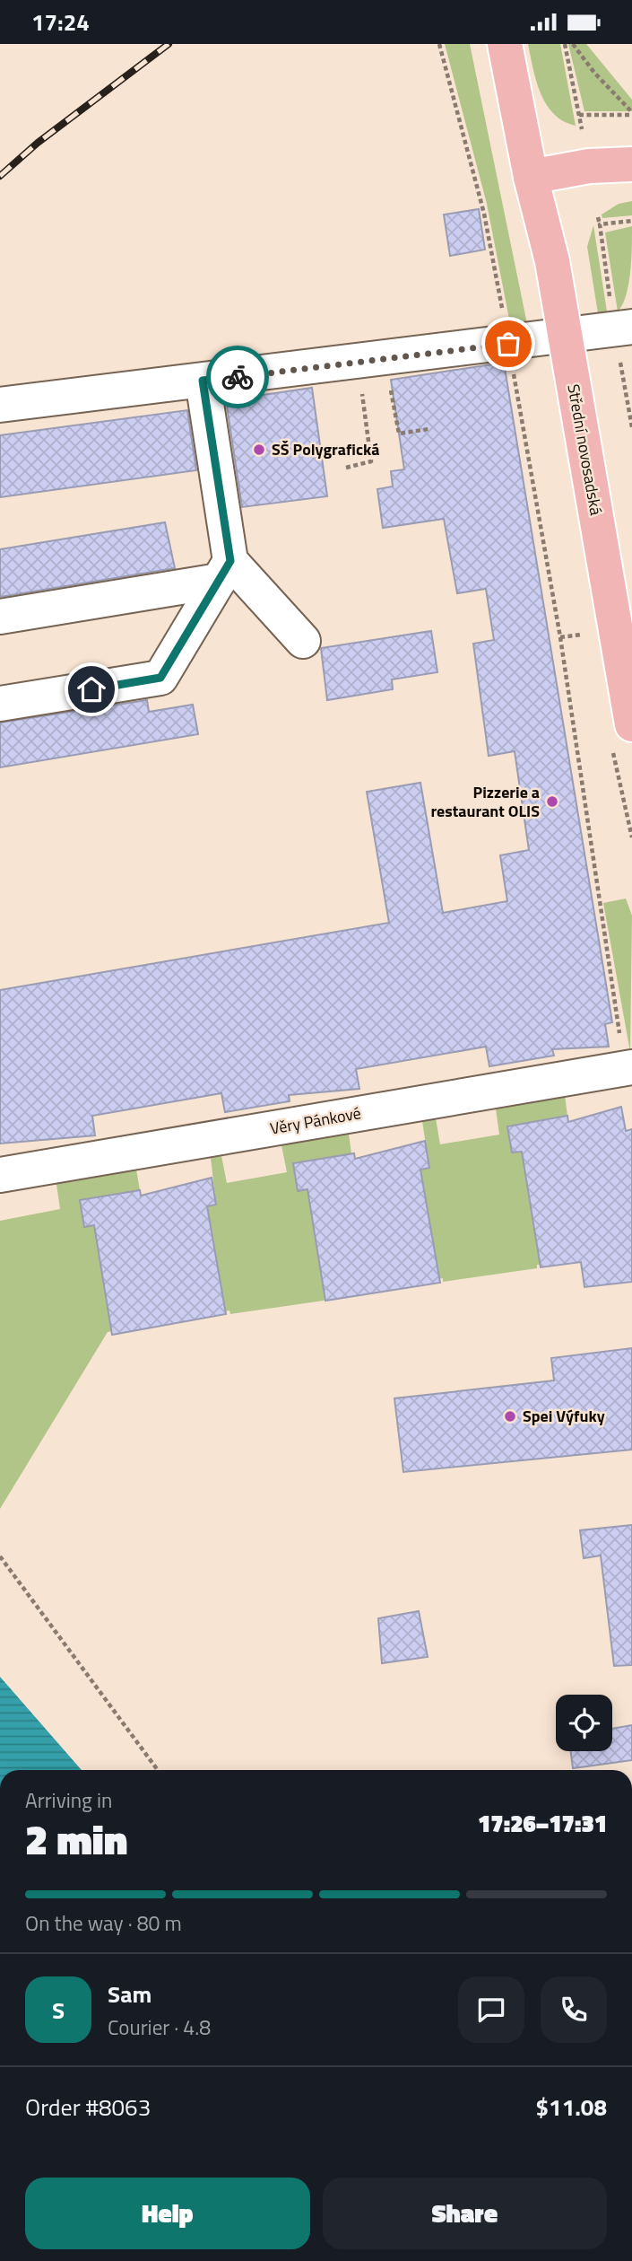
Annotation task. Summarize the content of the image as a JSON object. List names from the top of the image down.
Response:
{
  "streets": {
    "main road": ["Střední novosadská"],
    "street": ["Věry Pánkové"]
  },
  "places": ["SŠ Polygrafická", "Pizzerie a restaurant OLIS", "Spei Výfuky"],
  "page": {
    "status": "17:24",
    "heading": ["2 min", "Arriving in", "17:26–17:31"],
    "panel": [
      "Sam",
      "Courier · 4.8",
      "Order #8063",
      "$11.08"
    ],
    "bar": "On the way · 80 m",
    "round": "S",
    "buttons": ["Help", "Share"]
  }
}
